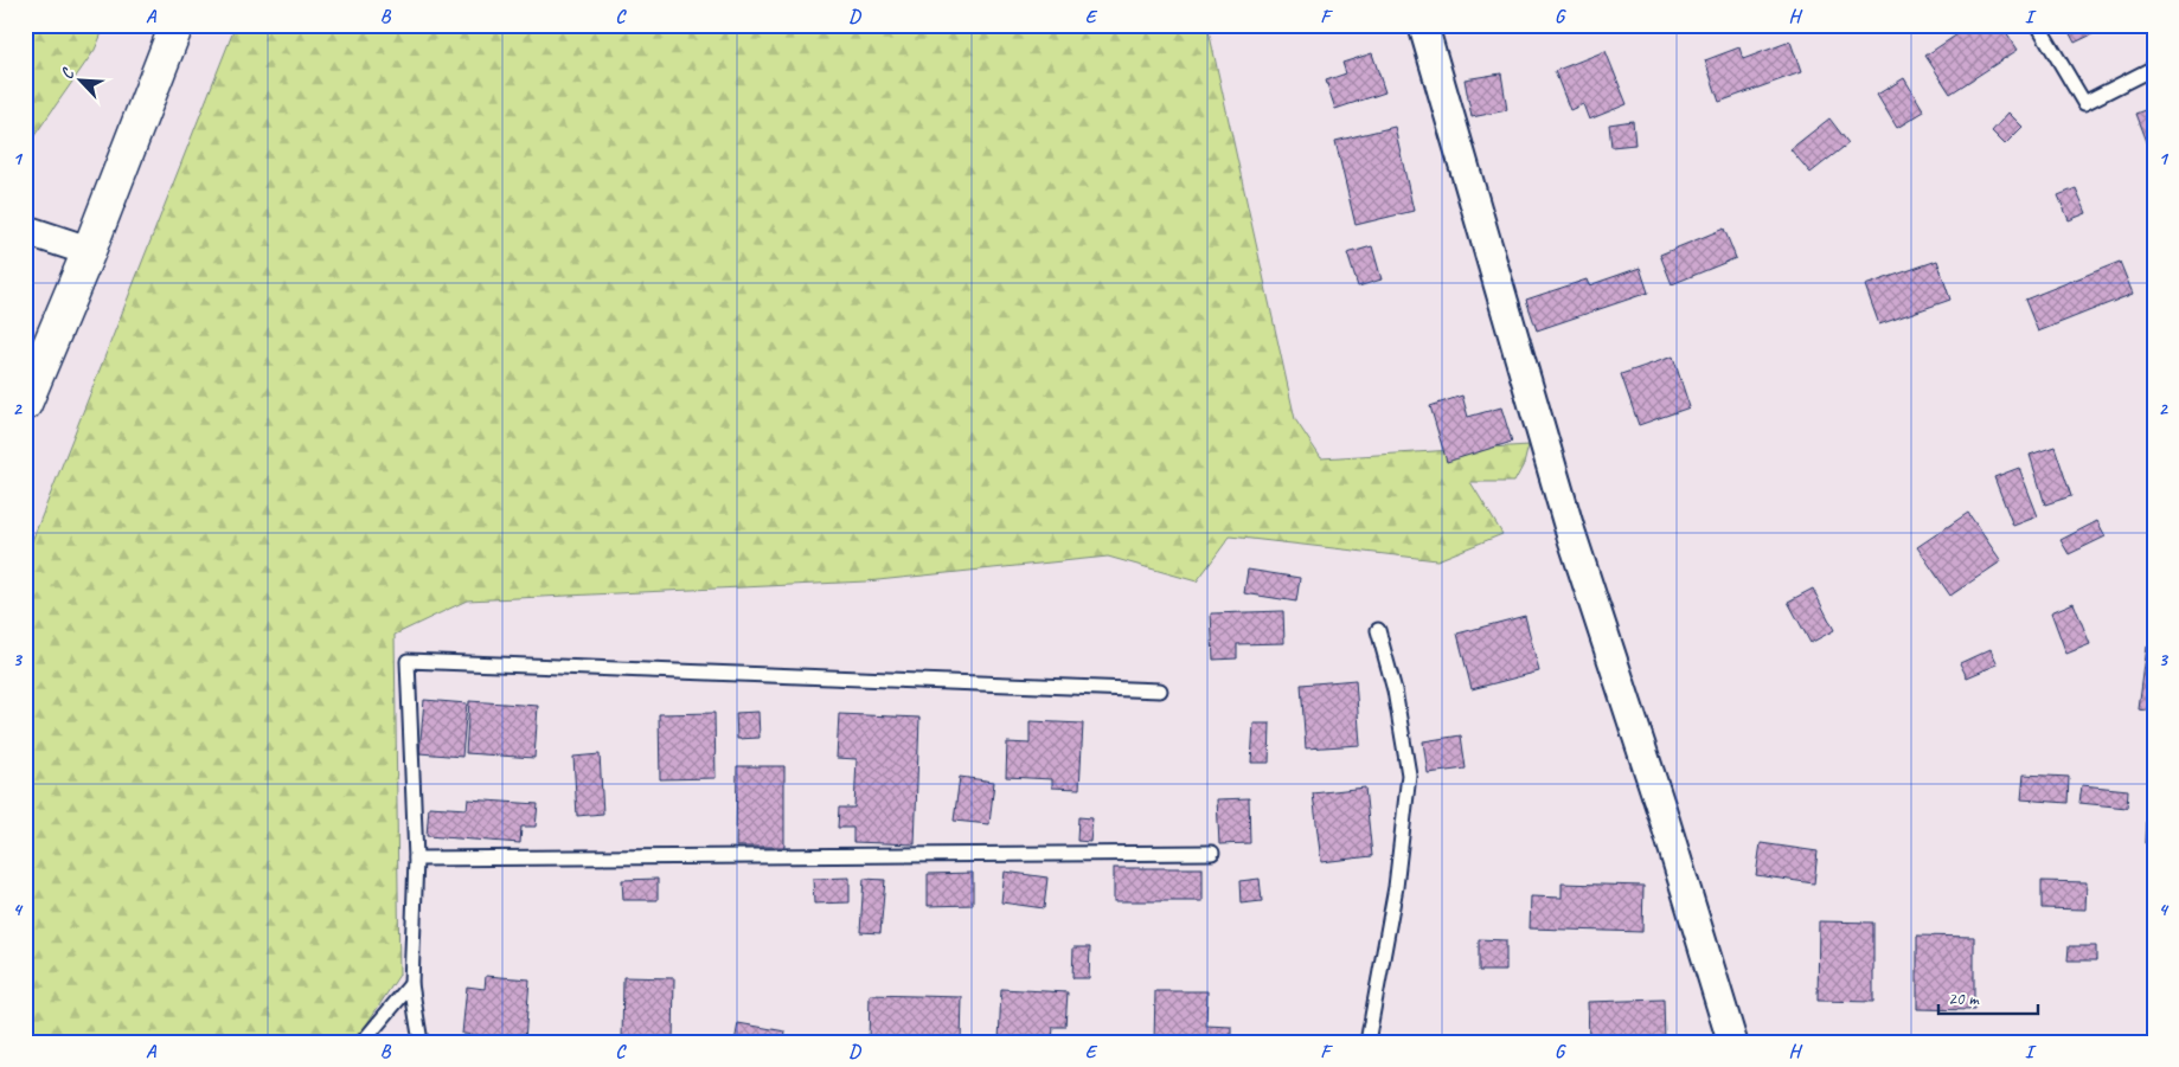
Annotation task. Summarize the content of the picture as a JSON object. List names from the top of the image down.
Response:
{
  "scale_bar": "20 m",
  "north": "top left",
  "grid": {
    "columns": [
      "A",
      "B",
      "C",
      "D",
      "E",
      "F",
      "G",
      "H",
      "I"
    ],
    "rows": [
      "1",
      "2",
      "3",
      "4"
    ]
  }
}
